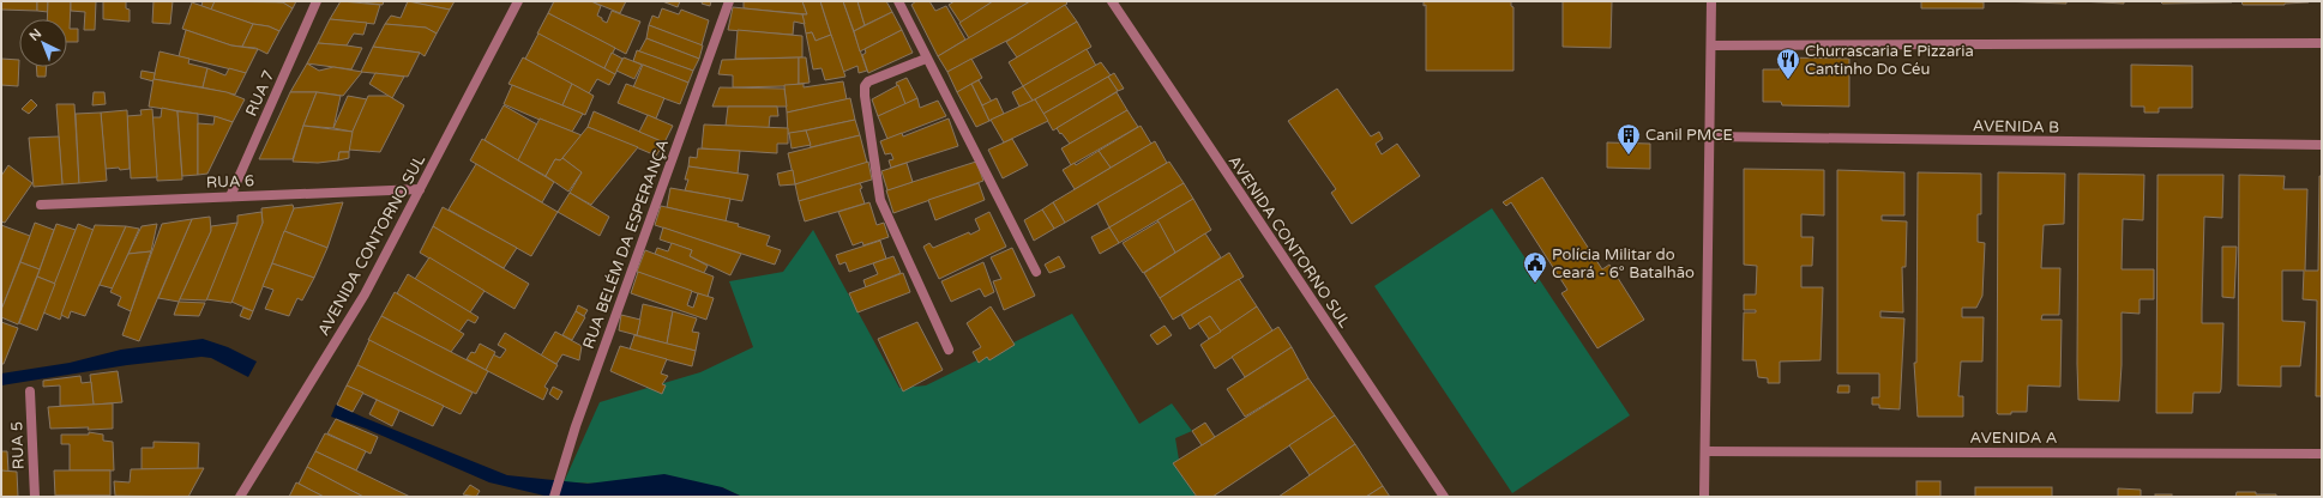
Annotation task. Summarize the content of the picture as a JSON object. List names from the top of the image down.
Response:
{
  "streets": {
    "street": [
      "RUA 7",
      "AVENIDA B",
      "RUA 6",
      "AVENIDA CONTORNO SUL",
      "RUA BELÉM DA ESPERANÇA",
      "AVENIDA A",
      "RUA 5"
    ]
  },
  "crossings": [
    ["RUA 7", "RUA 6"],
    ["RUA 6", "AVENIDA CONTORNO SUL"]
  ],
  "places": {
    "restaurant": ["Churrascaria E Pizzaria Cantinho Do Céu"],
    "building": ["Canil PMCE"],
    "public building": ["Polícia Militar do Ceará - 6° Batalhão"]
  },
  "north": "top left"
}
